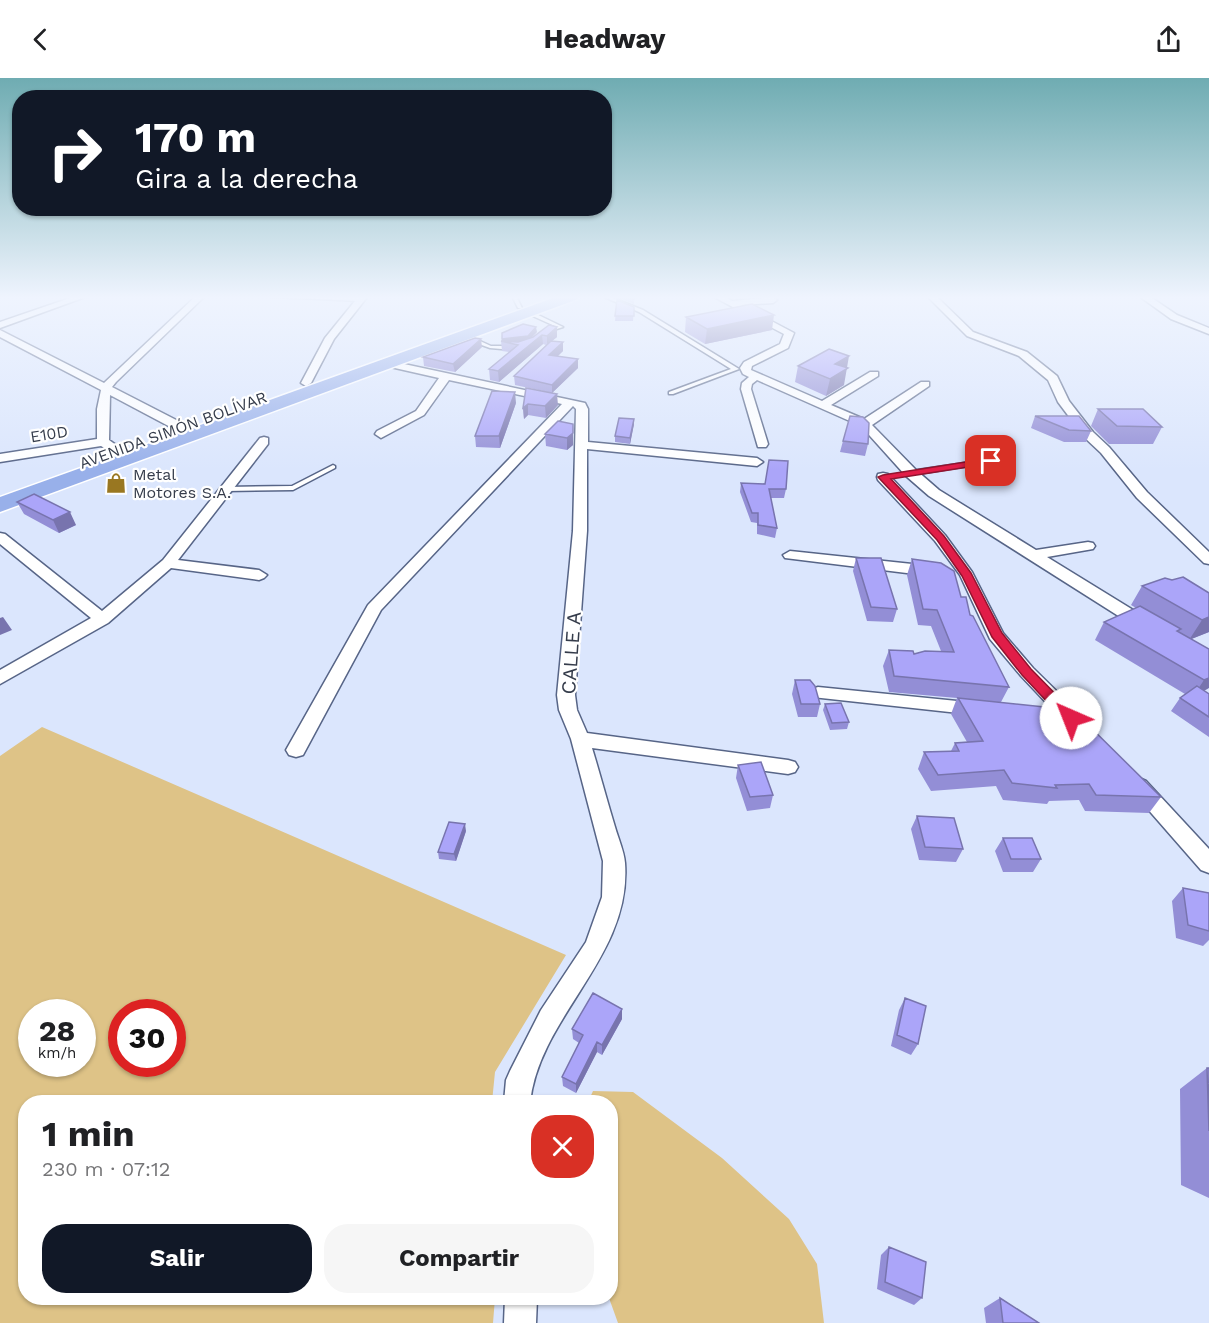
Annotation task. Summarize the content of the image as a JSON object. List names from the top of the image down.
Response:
{
  "streets": {
    "highway": ["AVENIDA SIMÓN BOLÍVAR"],
    "street": ["E10D", "CALLE A"]
  },
  "crossings": [
    ["AVENIDA SIMÓN BOLÍVAR", "E10D"]
  ],
  "places": {
    "shop": ["Metal Motores S.A."]
  },
  "page": {
    "header": "Headway",
    "turn": ["170 m", "Gira a la derecha"],
    "speed": "28 km/h",
    "limit": "30",
    "heading": ["1 min", "230 m · 07:12"],
    "buttons": ["Salir", "Compartir"]
  }
}
